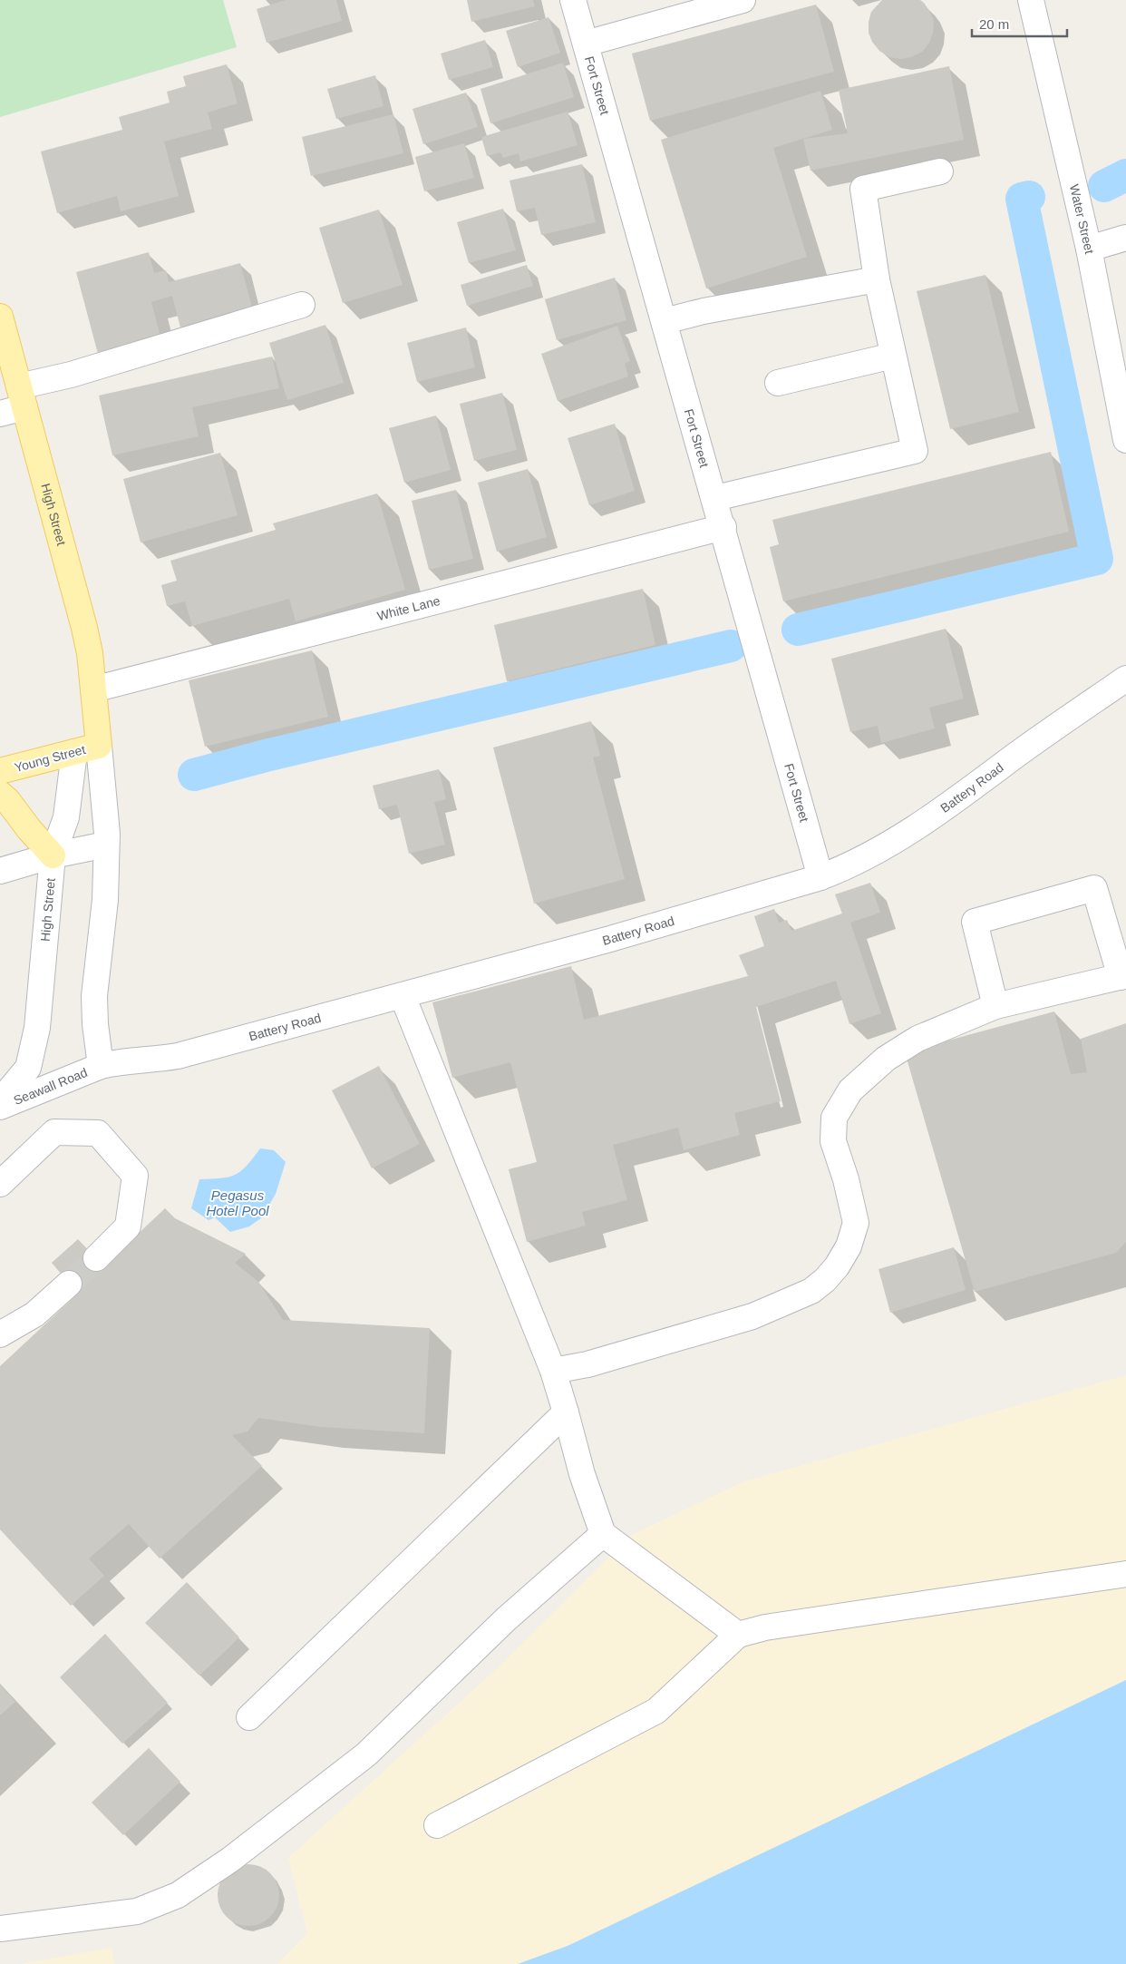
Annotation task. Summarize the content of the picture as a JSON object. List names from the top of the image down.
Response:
{
  "streets": {
    "main road": ["High Street", "Young Street"],
    "street": [
      "Fort Street",
      "Water Street",
      "White Lane",
      "Battery Road",
      "Seawall Road"
    ]
  },
  "crossings": [
    ["Fort Street", "White Lane"],
    ["Fort Street", "Battery Road"],
    ["High Street", "White Lane"],
    ["High Street", "Young Street"],
    ["High Street", "Battery Road"],
    ["High Street", "Seawall Road"],
    ["Battery Road", "Seawall Road"]
  ],
  "water": ["Pegasus Hotel Pool"],
  "scale_bar": "20 m"
}
